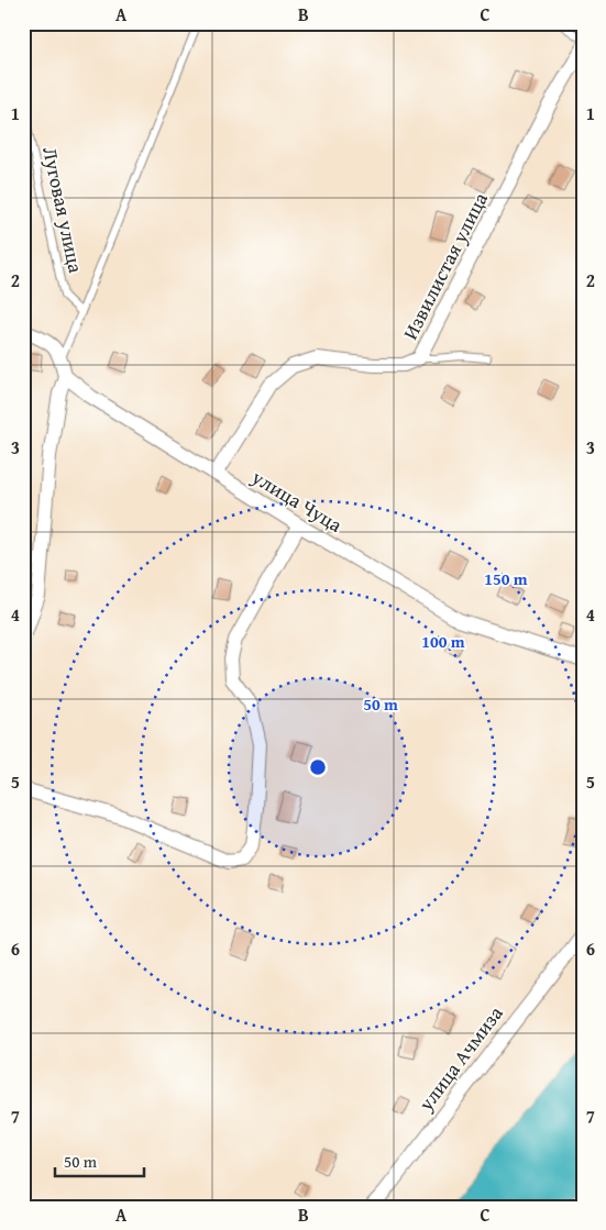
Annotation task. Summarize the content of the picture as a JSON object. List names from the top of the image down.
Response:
{
  "streets": {
    "street": ["Извилистая улица", "улица Чуца", "улица Ачмиза"],
    "lane": ["Луговая улица"]
  },
  "crossings": [
    ["Извилистая улица", "улица Чуца"]
  ],
  "scale_bar": "50 m",
  "grid": {
    "columns": ["A", "B", "C"],
    "rows": [
      "1",
      "2",
      "3",
      "4",
      "5",
      "6",
      "7"
    ]
  },
  "rings": ["150 m", "100 m", "50 m"]
}
